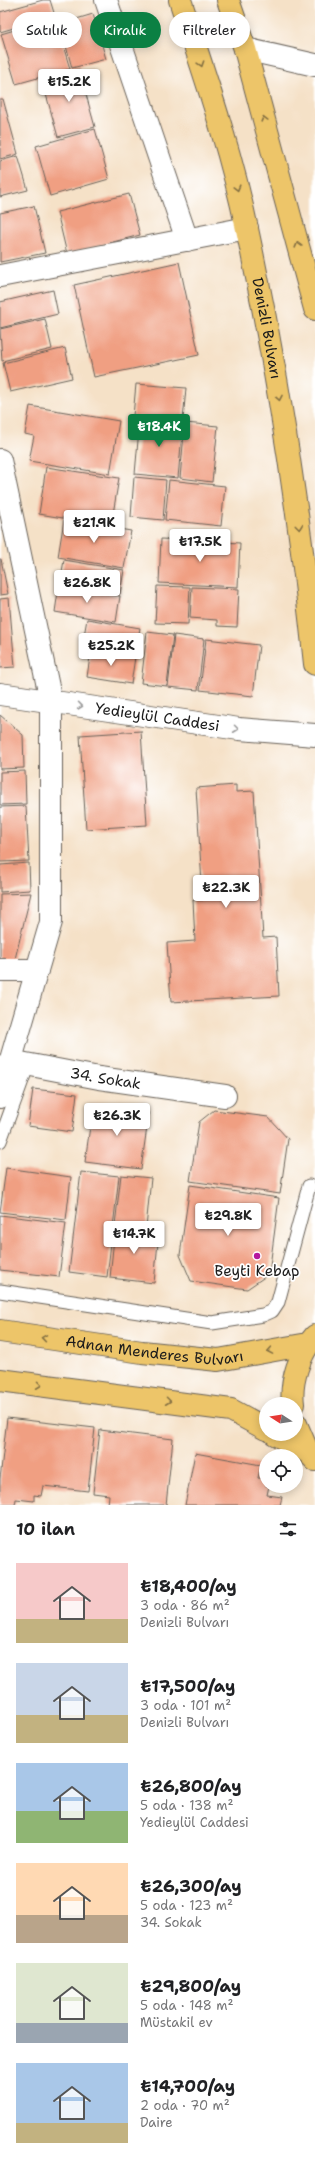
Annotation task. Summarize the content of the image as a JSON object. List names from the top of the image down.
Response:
{
  "streets": {
    "main road": ["Denizli Bulvarı", "Adnan Menderes Bulvarı"],
    "street": ["Yedieylül Caddesi", "34. Sokak"]
  },
  "one_way": ["Yedieylül Caddesi"],
  "places": ["Beyti Kebap"],
  "north": "left",
  "page": {
    "chip": ["Satılık", "Kiralık", "Filtreler"],
    "price": [
      "₺15.2K",
      "₺18.4K",
      "₺21.9K",
      "₺17.5K",
      "₺26.8K",
      "₺25.2K",
      "₺22.3K",
      "₺26.3K",
      "₺29.8K",
      "₺14.7K"
    ],
    "heading": "10 ilan",
    "list": [
      {
        "name": "₺18,400/ay",
        "note": "3 oda · 86 m² · Denizli Bulvarı"
      },
      {
        "name": "₺17,500/ay",
        "note": "3 oda · 101 m² · Denizli Bulvarı"
      },
      {
        "name": "₺26,800/ay",
        "note": "5 oda · 138 m² · Yedieylül Caddesi"
      },
      {
        "name": "₺26,300/ay",
        "note": "5 oda · 123 m² · 34. Sokak"
      },
      {
        "name": "₺29,800/ay",
        "note": "5 oda · 148 m² · Müstakil ev"
      },
      {
        "name": "₺14,700/ay",
        "note": "2 oda · 70 m² · Daire"
      }
    ]
  }
}
